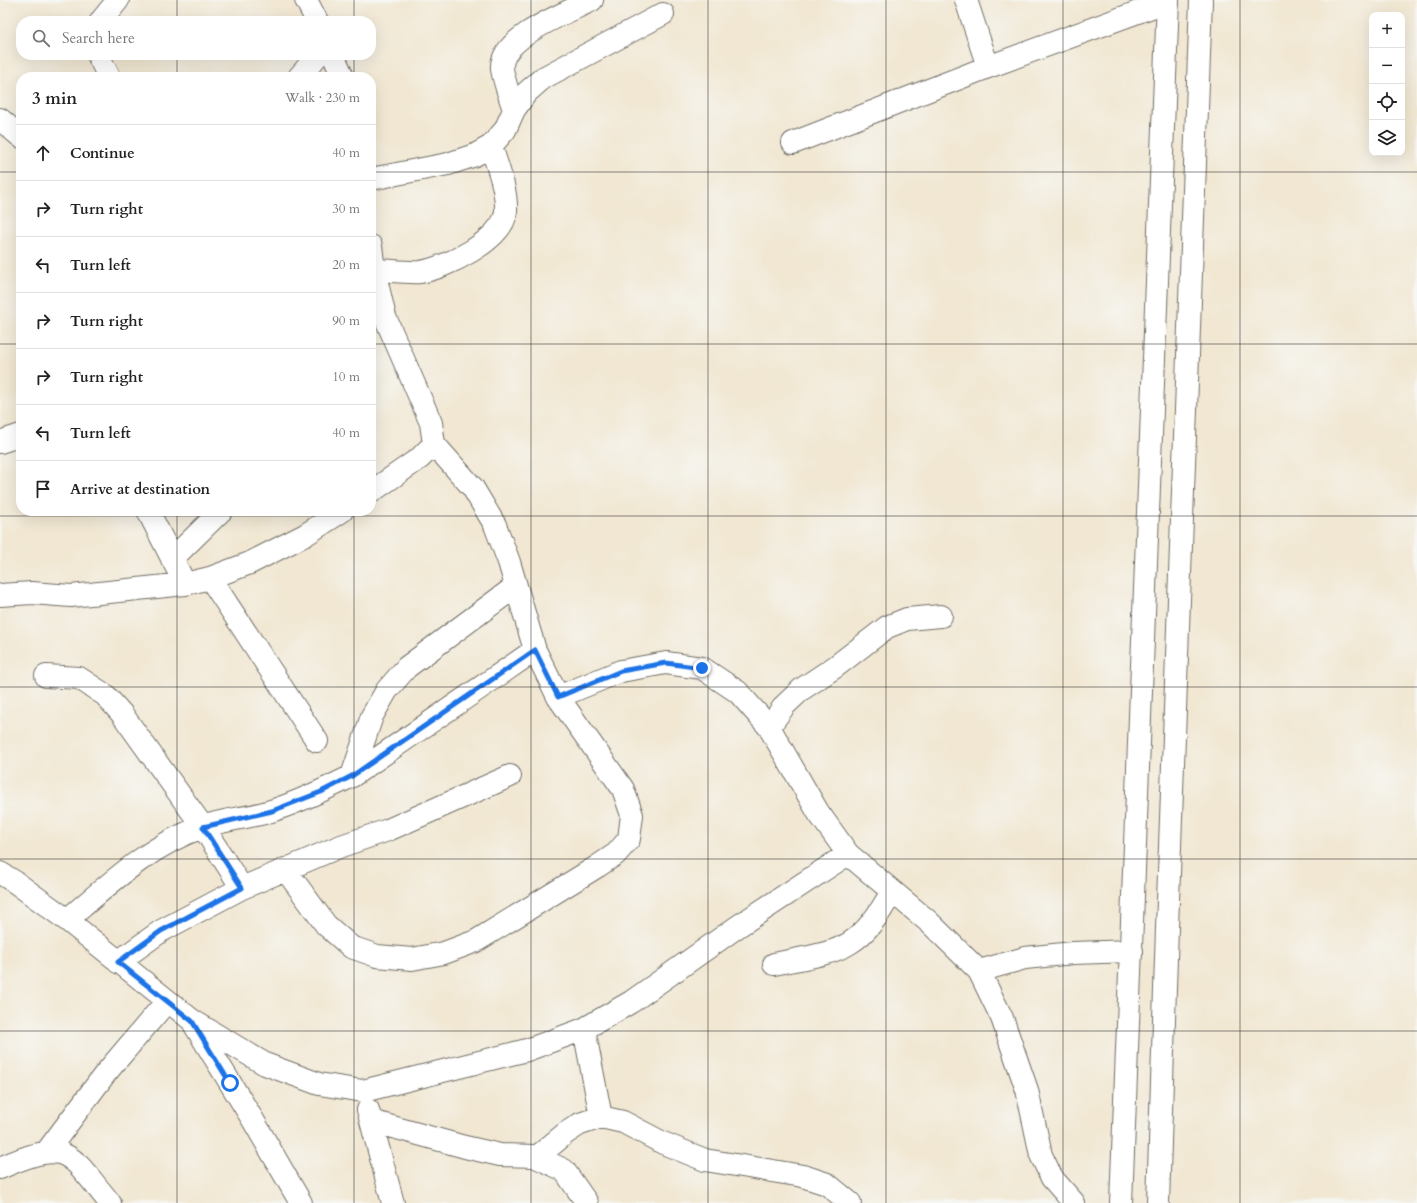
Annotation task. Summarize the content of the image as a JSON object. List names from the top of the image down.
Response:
{
  "page": {
    "map_buttons": ["+", "−"],
    "search": "Search here",
    "heading": ["3 min", "Walk · 230 m"],
    "list": [
      ["Continue", "40 m"],
      ["Turn right", "30 m"],
      ["Turn left", "20 m"],
      ["Turn right", "90 m"],
      ["Turn right", "10 m"],
      ["Turn left", "40 m"],
      "Arrive at destination"
    ]
  }
}
